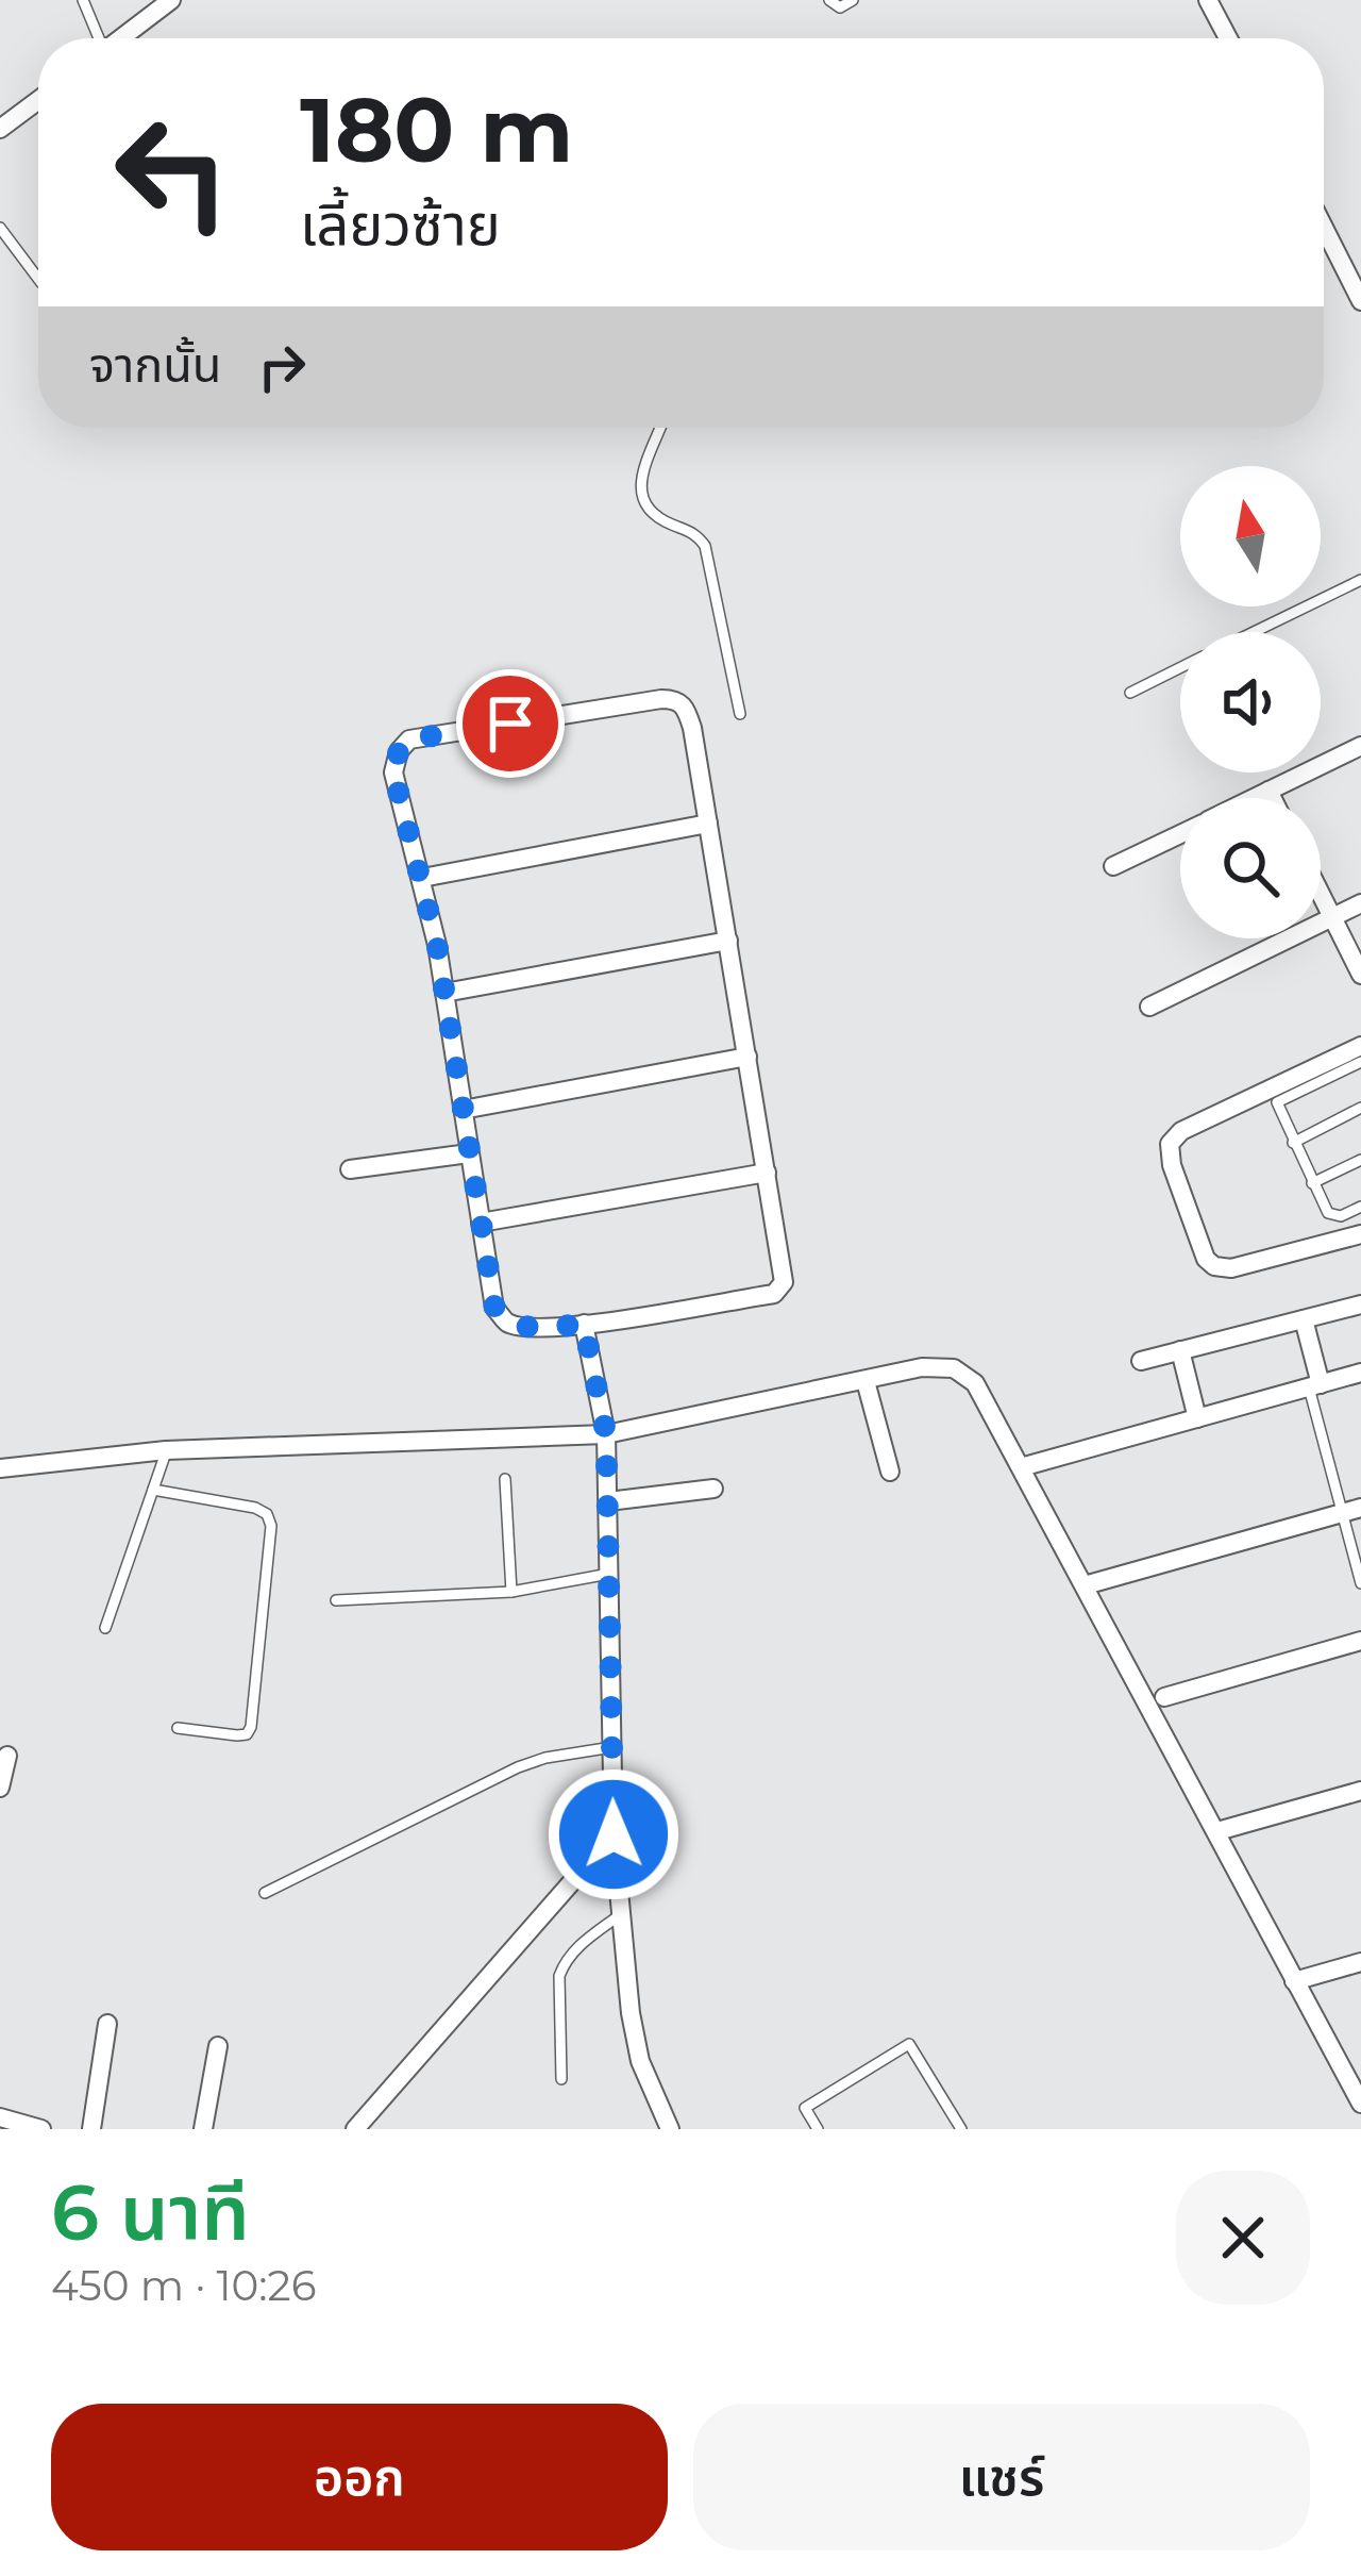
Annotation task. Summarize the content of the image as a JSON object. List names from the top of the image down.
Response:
{
  "north": "top",
  "page": {
    "turn": ["180 m", "เลี้ยวซ้าย"],
    "then": "จากนั้น",
    "heading": ["6 นาที", "450 m · 10:26"],
    "buttons": ["ออก", "แชร์"]
  }
}
